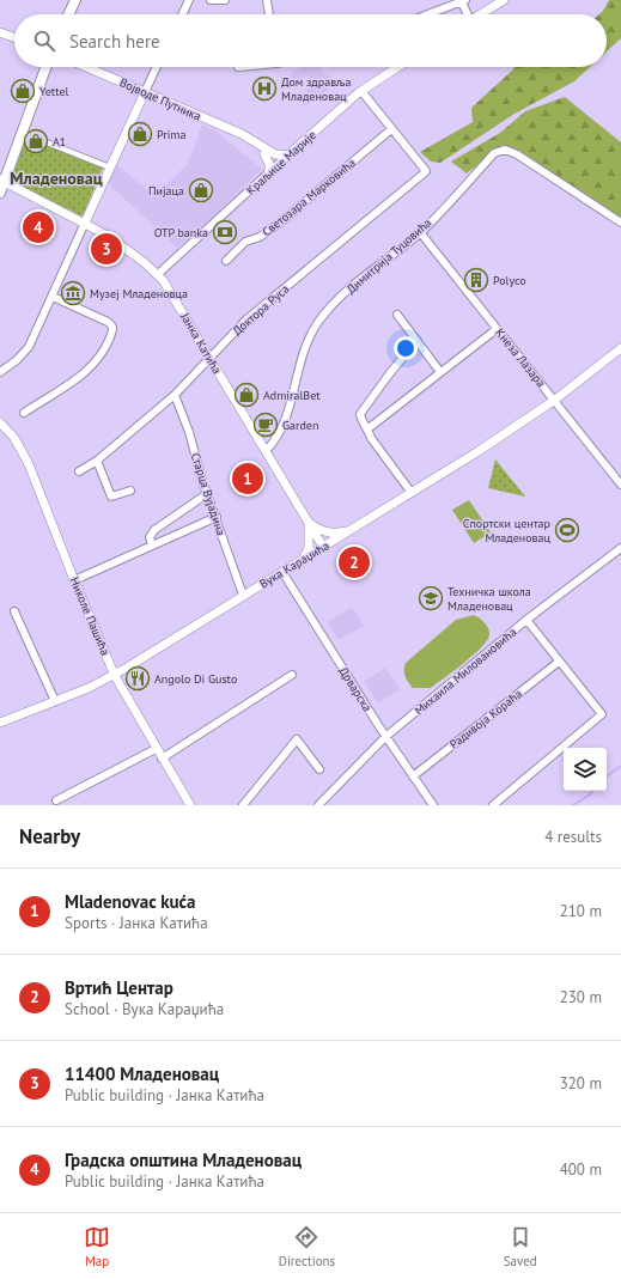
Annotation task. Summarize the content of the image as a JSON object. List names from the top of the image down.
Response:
{
  "streets": {
    "street": [
      "Војводе Путника",
      "Краљице Марије",
      "Светозара Марковића",
      "Димитрија Туцовића",
      "Доктора Руса",
      "Јанка Катића",
      "Кнеза Лазара",
      "Старца Вујадина",
      "Вука Караџића",
      "Николе Пашића",
      "Михаила Миловановића",
      "Дрварска",
      "Радивоја Кораћа"
    ]
  },
  "crossings": [
    ["Војводе Путника", "Краљице Марије"],
    ["Краљице Марије", "Јанка Катића"],
    ["Светозара Марковића", "Доктора Руса"],
    ["Димитрија Туцовића", "Јанка Катића"],
    ["Димитрија Туцовића", "Кнеза Лазара"],
    ["Доктора Руса", "Јанка Катића"],
    ["Доктора Руса", "Старца Вујадина"],
    ["Јанка Катића", "Вука Караџића"],
    ["Кнеза Лазара", "Вука Караџића"],
    ["Старца Вујадина", "Вука Караџића"],
    ["Вука Караџића", "Николе Пашића"],
    ["Вука Караџића", "Дрварска"],
    ["Михаила Миловановића", "Дрварска"],
    ["Дрварска", "Радивоја Кораћа"]
  ],
  "districts": ["Младеновац"],
  "places": {
    "hospital": ["Дом здравља Младеновац"],
    "shop": [
      "Yettel",
      "Prima",
      "A1",
      "Пијаца",
      "AdmiralBet"
    ],
    "bank": ["OTP banka"],
    "building": ["Polyco"],
    "museum": ["Музеј Младеновца"],
    "cafe": ["Garden"],
    "sports": ["Спортски центар Младеновац"],
    "school or university": ["Техничка школа Младеновац"],
    "restaurant": ["Angolo Di Gusto"]
  },
  "page": {
    "search": "Search here",
    "pins": [
      "4",
      "3",
      "1",
      "2"
    ],
    "heading": ["Nearby", "4 results"],
    "list": [
      {
        "mark": "1",
        "name": "Mladenovac kuća",
        "note": "Sports · Јанка Катића",
        "value": "210 m"
      },
      {
        "mark": "2",
        "name": "Вртић Центар",
        "note": "School · Вука Караџића",
        "value": "230 m"
      },
      {
        "mark": "3",
        "name": "11400 Младеновац",
        "note": "Public building · Јанка Катића",
        "value": "320 m"
      },
      {
        "mark": "4",
        "name": "Градска општина Младеновац",
        "note": "Public building · Јанка Катића",
        "value": "400 m"
      }
    ],
    "nav": ["Map", "Directions", "Saved"]
  }
}
